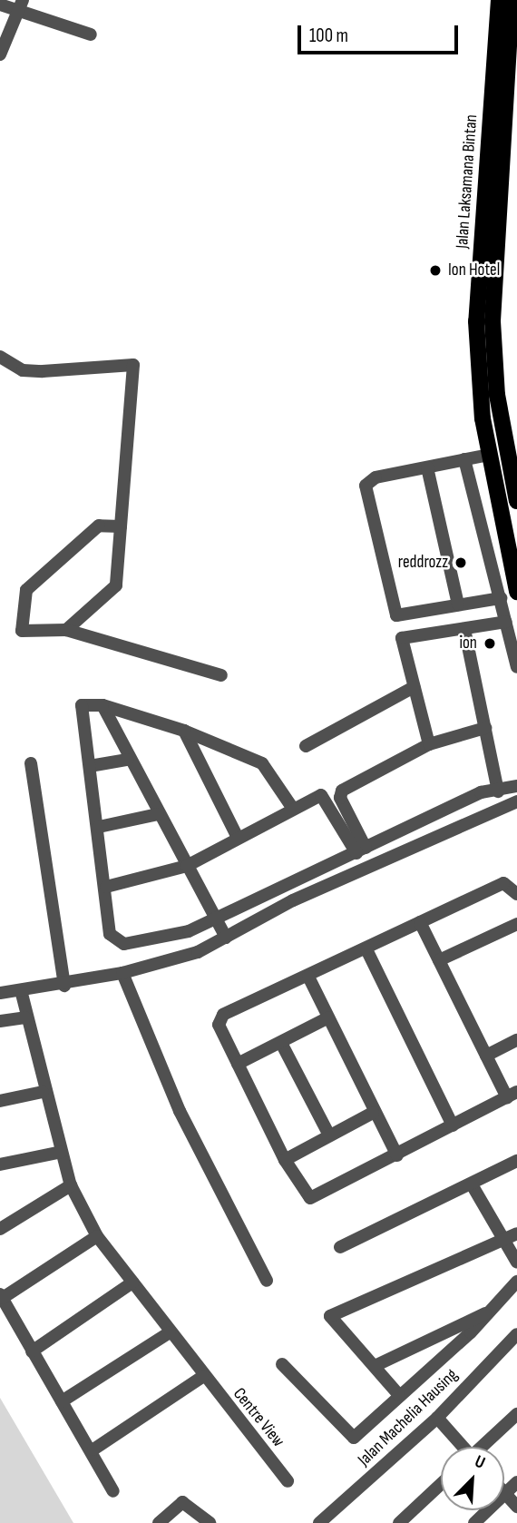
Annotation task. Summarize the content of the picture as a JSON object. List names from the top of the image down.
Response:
{
  "streets": {
    "main road": ["Jalan Laksamana Bintan"],
    "street": ["Centre View", "Jalan Machelia Hausing"]
  },
  "places": ["Ion Hotel", "reddrozz", "ion"],
  "scale_bar": "100 m",
  "north": "top right"
}
